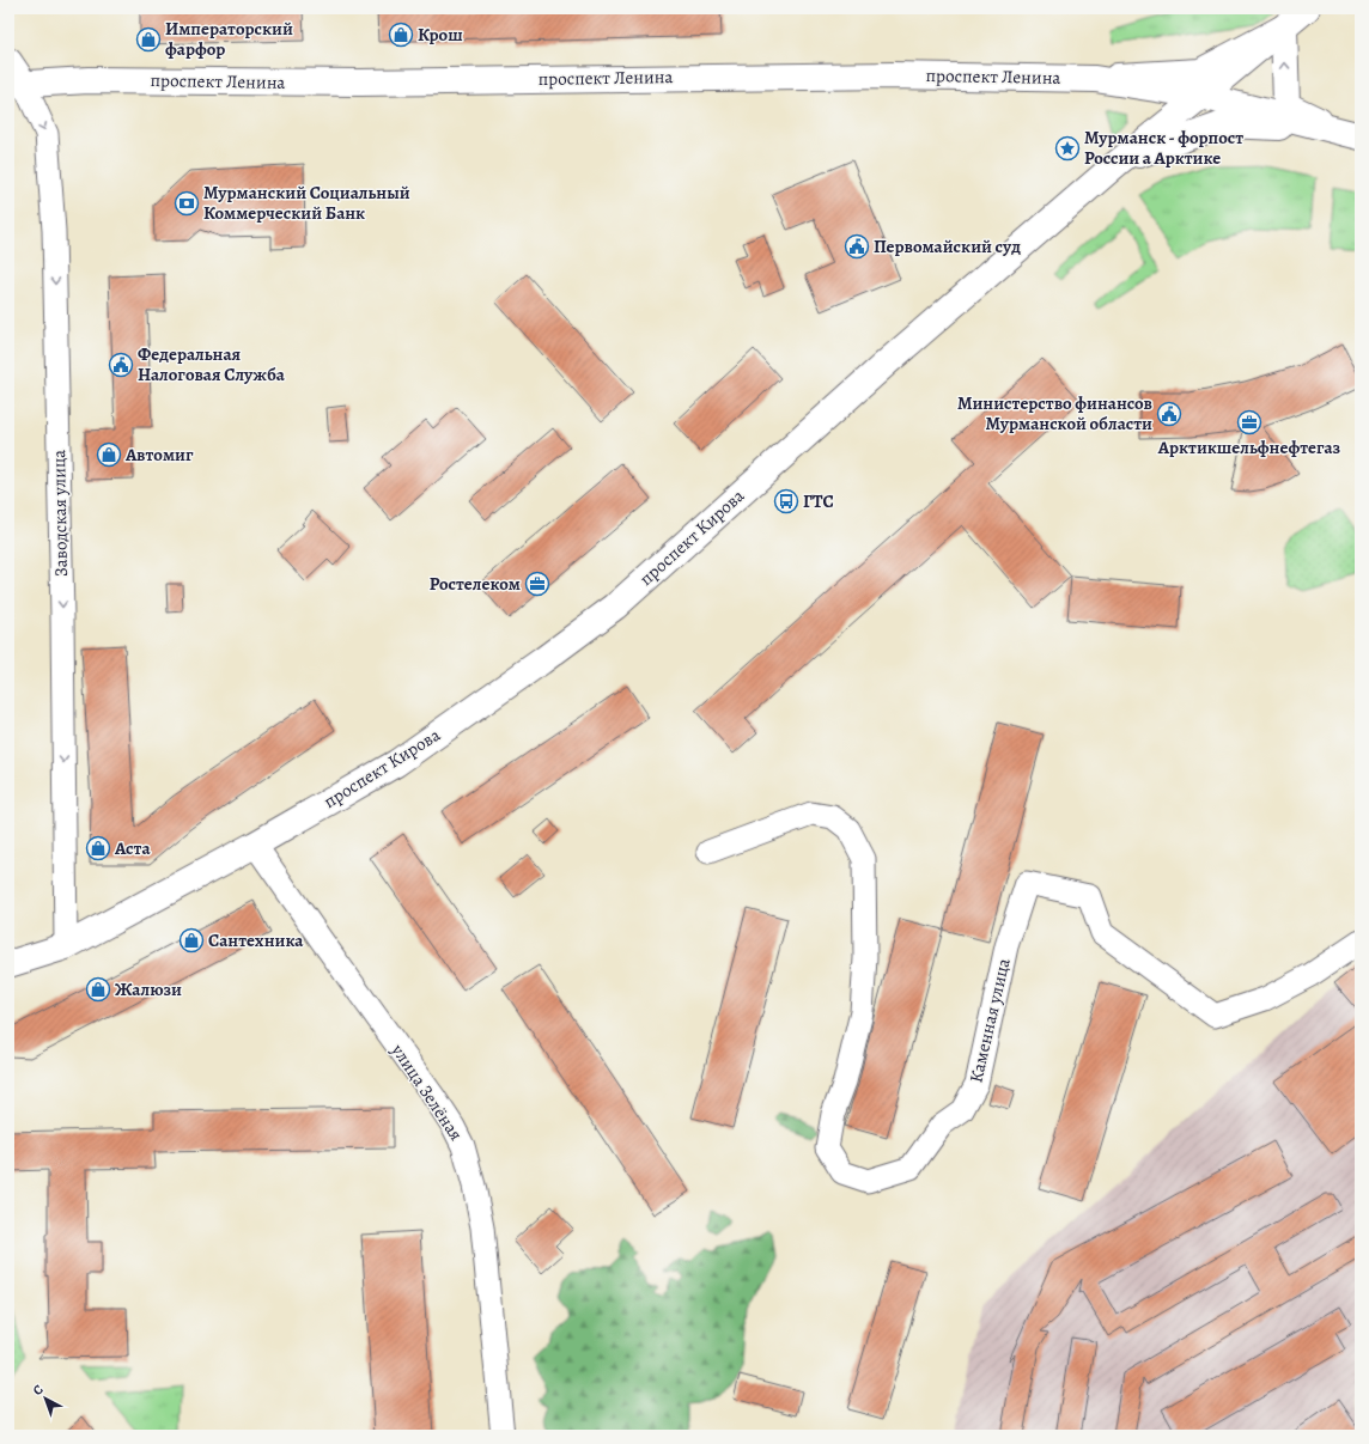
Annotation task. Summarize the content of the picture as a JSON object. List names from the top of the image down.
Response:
{
  "streets": {
    "main road": ["проспект Ленина", "проспект Кирова"],
    "street": ["Заводская улица", "Каменная улица", "улица Зелёная"]
  },
  "crossings": [
    ["проспект Ленина", "Заводская улица"],
    ["проспект Ленина", "проспект Кирова"],
    ["Заводская улица", "проспект Кирова"],
    ["проспект Кирова", "улица Зелёная"]
  ],
  "one_way": ["Заводская улица"],
  "places": {
    "shop": [
      "Крош",
      "Императорский фарфор",
      "Автомиг",
      "Аста",
      "Сантехника",
      "Жалюзи"
    ],
    "place": ["Мурманск - форпост России а Арктике"],
    "bank": ["Мурманский Социальный Коммерческий Банк"],
    "public building": ["Первомайский суд", "Федеральная Налоговая Служба", "Министерство финансов Мурманской области"],
    "office": ["Арктикшельфнефтегаз", "Ростелеком"],
    "bus stop": ["ГТС"]
  },
  "north": "top left"
}
